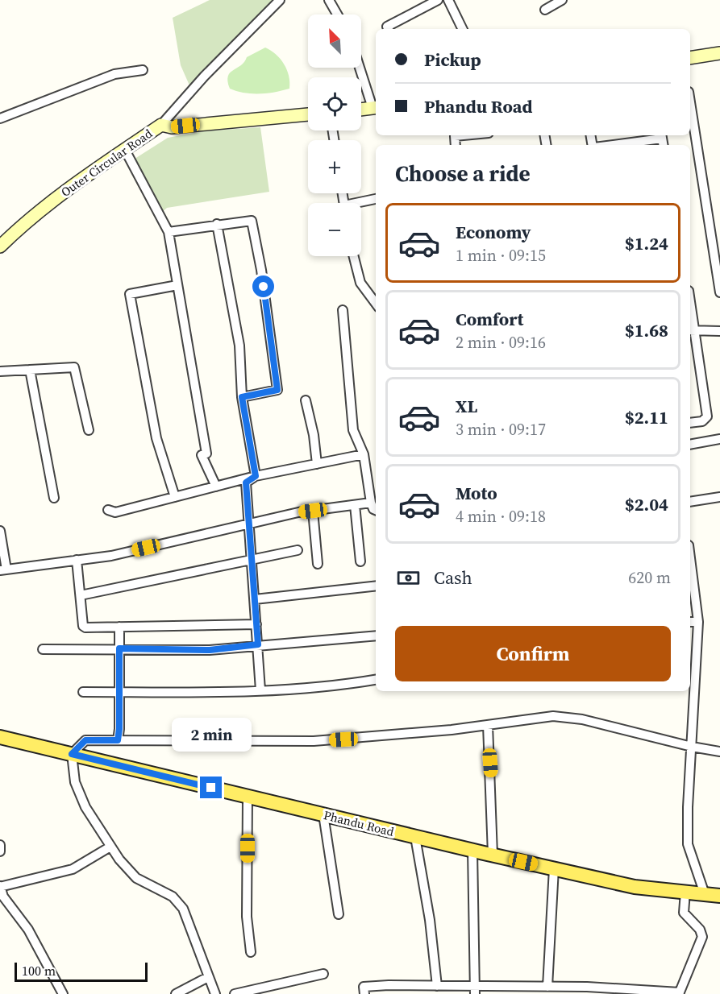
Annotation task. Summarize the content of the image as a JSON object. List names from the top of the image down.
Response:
{
  "streets": {
    "main road": ["Outer Circular Road", "Phandu Road"]
  },
  "scale_bar": "100 m",
  "north": "top left",
  "page": {
    "map_buttons": ["+", "−"],
    "banner": ["Pickup", "Phandu Road"],
    "heading": "Choose a ride",
    "list": [
      {
        "name": "Economy",
        "note": "1 min · 09:15",
        "value": "$1.24"
      },
      {
        "name": "Comfort",
        "note": "2 min · 09:16",
        "value": "$1.68"
      },
      {
        "name": "XL",
        "note": "3 min · 09:17",
        "value": "$2.11"
      },
      {
        "name": "Moto",
        "note": "4 min · 09:18",
        "value": "$2.04"
      }
    ],
    "pay": ["Cash", "620 m"],
    "buttons": "Confirm",
    "bubble": "2 min",
    "scale": "100 m"
  }
}
